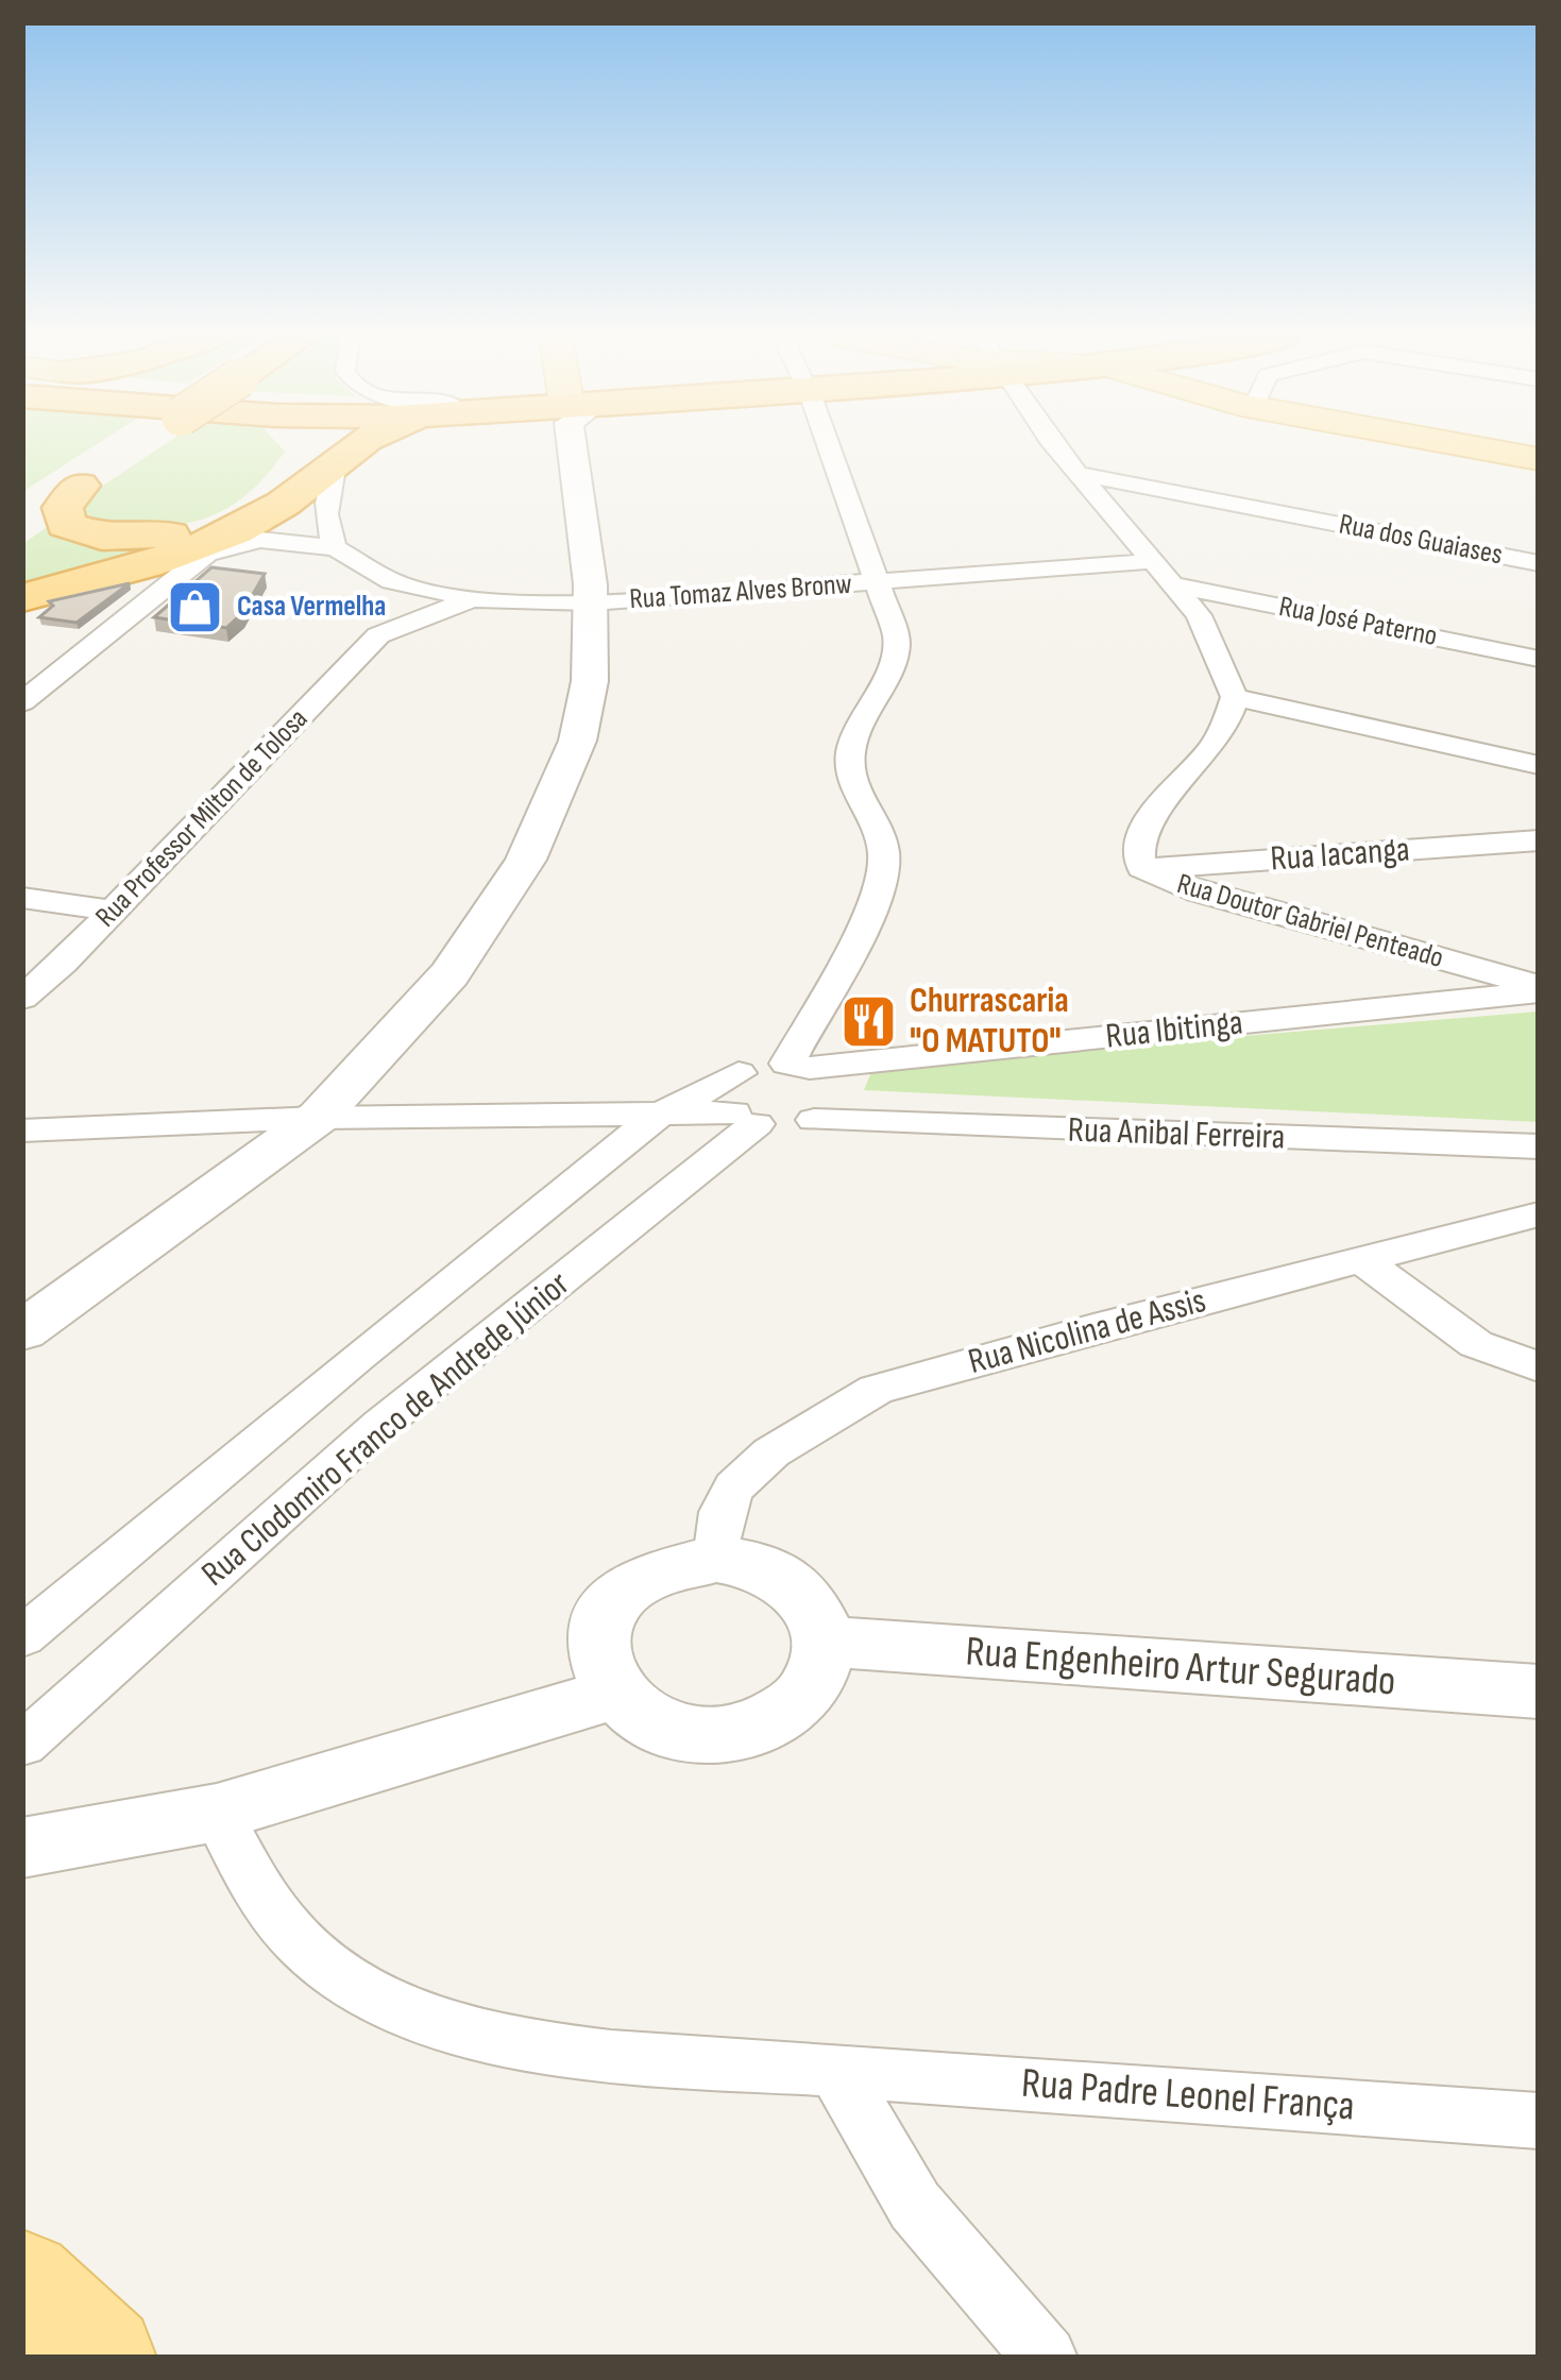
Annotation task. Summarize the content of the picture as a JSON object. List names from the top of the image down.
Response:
{
  "streets": {
    "street": [
      "Rua dos Guaiases",
      "Rua Tomaz Alves Bronw",
      "Rua José Paterno",
      "Rua Professor Milton de Tolosa",
      "Rua Iacanga",
      "Rua Doutor Gabriel Penteado",
      "Rua Ibitinga",
      "Rua Anibal Ferreira",
      "Rua Nicolina de Assis",
      "Rua Clodomiro Franco de Andrede Júnior",
      "Rua Engenheiro Artur Segurado",
      "Rua Padre Leonel França"
    ]
  },
  "crossings": [
    ["Rua Tomaz Alves Bronw", "Rua Professor Milton de Tolosa"],
    ["Rua Iacanga", "Rua Doutor Gabriel Penteado"],
    ["Rua Doutor Gabriel Penteado", "Rua Ibitinga"],
    ["Rua Anibal Ferreira", "Rua Clodomiro Franco de Andrede Júnior"],
    ["Rua Nicolina de Assis", "Rua Engenheiro Artur Segurado"]
  ],
  "places": {
    "shop": ["Casa Vermelha"],
    "restaurant": ["Churrascaria \"O MATUTO\""]
  }
}
